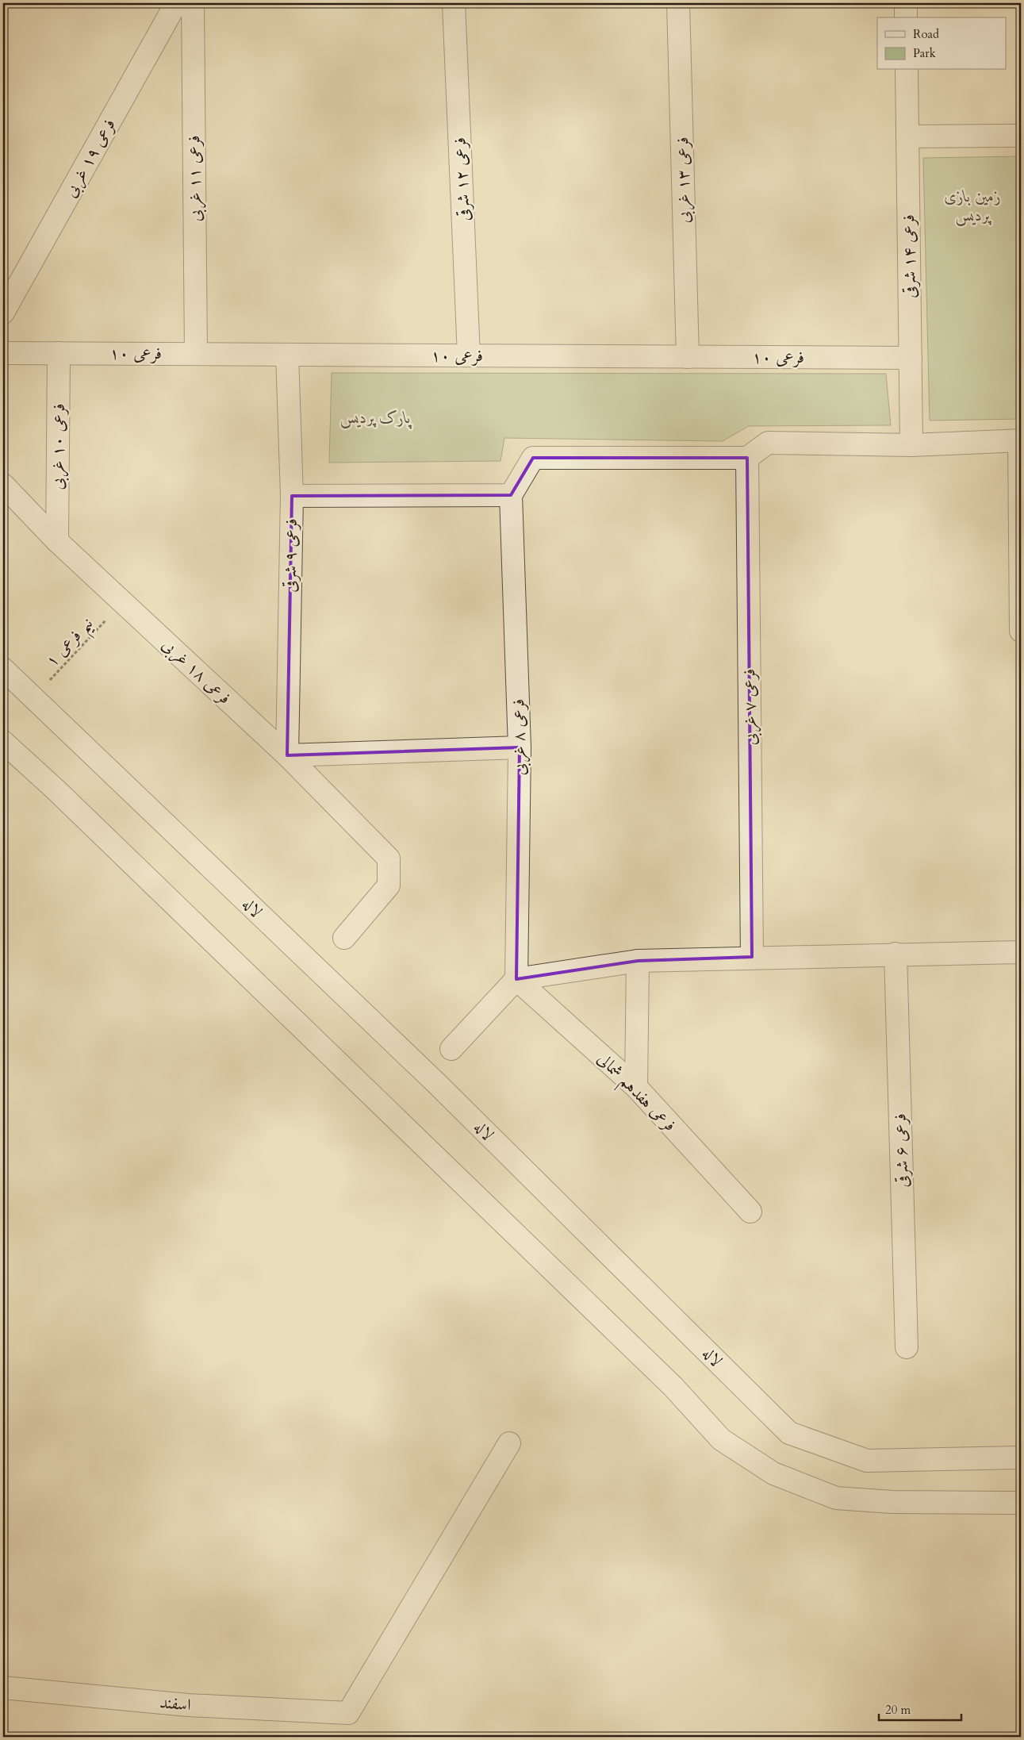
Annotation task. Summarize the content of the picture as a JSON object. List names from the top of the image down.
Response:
{
  "streets": {
    "street": [
      "فرعی ۱۹ غربی",
      "فرعی ۱۱ غربی",
      "فرعی ۱۲ شرقی",
      "فرعی ۱۳ غربی",
      "فرعی ۱۴ شرقی",
      "فرعی ۱۰",
      "فرعی ۱۰ غربی",
      "فرعی ۹ شرقی",
      "فرعی ۱۸ غربی",
      "فرعی ۷ غربی",
      "فرعی ۸ غربی",
      "لاله",
      "فرعی هفدهم شمالی",
      "فرعی ۶ شرقی",
      "اسفند"
    ],
    "path": ["نیم فرعی ۱"]
  },
  "crossings": [
    ["فرعی ۱۱ غربی", "فرعی ۱۰"],
    ["فرعی ۱۲ شرقی", "فرعی ۱۰"],
    ["فرعی ۱۳ غربی", "فرعی ۱۰"],
    ["فرعی ۱۴ شرقی", "فرعی ۱۰"],
    ["فرعی ۱۰", "فرعی ۱۰ غربی"],
    ["فرعی ۱۰", "فرعی ۹ شرقی"],
    ["فرعی ۱۰ غربی", "فرعی ۱۸ غربی"],
    ["فرعی ۹ شرقی", "فرعی ۱۸ غربی"],
    ["نیم فرعی ۱", "فرعی ۱۸ غربی"],
    ["نیم فرعی ۱", "لاله"],
    ["فرعی ۸ غربی", "فرعی هفدهم شمالی"]
  ],
  "parks": ["زمین بازی پردیس", "پارک پردیس"],
  "legend": ["Road", "Park"],
  "scale_bar": "20 m"
}
